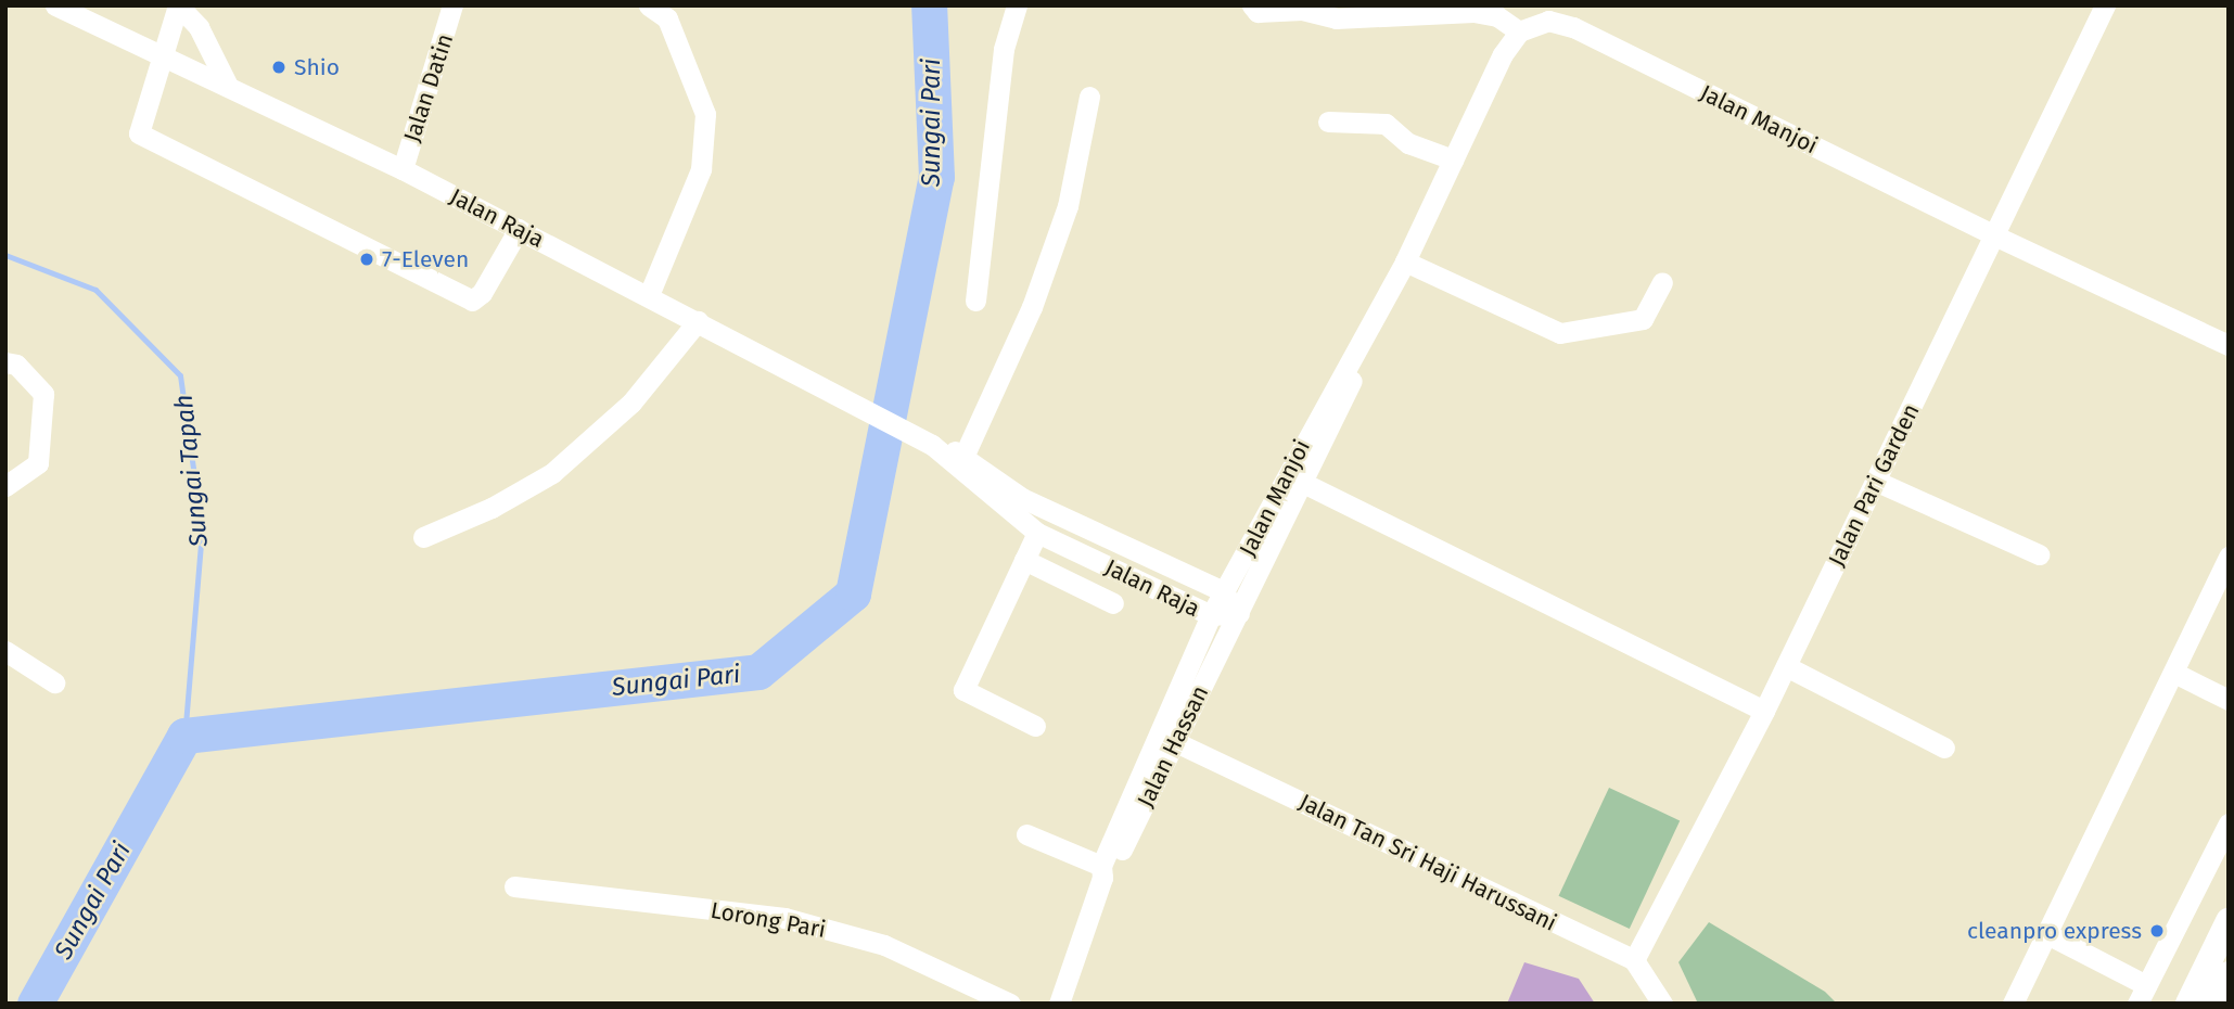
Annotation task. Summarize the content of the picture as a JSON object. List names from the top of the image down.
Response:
{
  "streets": {
    "street": [
      "Jalan Datin",
      "Jalan Manjoi",
      "Jalan Raja",
      "Jalan Pari Garden",
      "Jalan Hassan",
      "Jalan Tan Sri Haji Harussani",
      "Lorong Pari"
    ]
  },
  "crossings": [
    ["Jalan Datin", "Jalan Raja"],
    ["Jalan Manjoi", "Jalan Raja"],
    ["Jalan Manjoi", "Jalan Pari Garden"],
    ["Jalan Manjoi", "Jalan Hassan"],
    ["Jalan Raja", "Jalan Hassan"],
    ["Jalan Pari Garden", "Jalan Tan Sri Haji Harussani"],
    ["Jalan Hassan", "Jalan Tan Sri Haji Harussani"]
  ],
  "water": ["Sungai Pari", "Sungai Tapah"],
  "places": ["Shio", "7-Eleven", "cleanpro express"]
}
